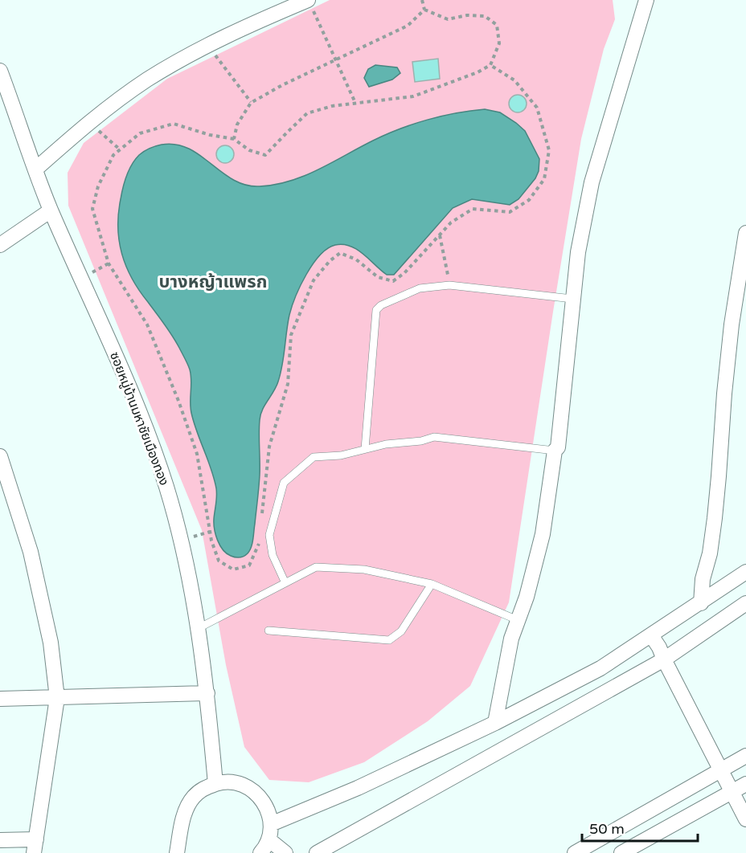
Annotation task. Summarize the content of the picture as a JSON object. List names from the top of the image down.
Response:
{
  "streets": {
    "street": ["ซอยหมู่บ้านมหาชัยเมืองทอง"]
  },
  "districts": ["บางหญ้าแพรก"],
  "scale_bar": "50 m"
}
